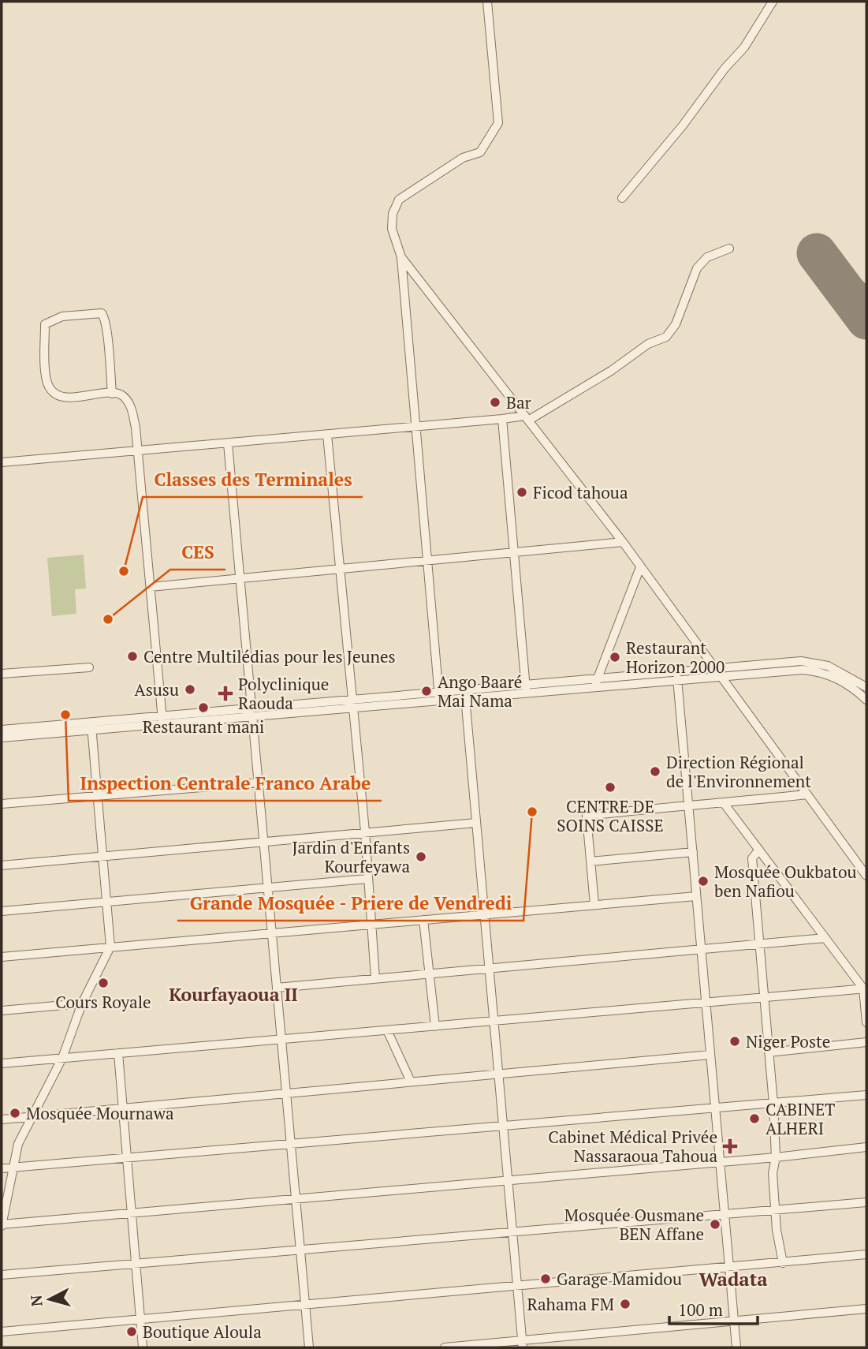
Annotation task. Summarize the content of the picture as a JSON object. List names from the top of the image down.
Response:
{
  "districts": ["Kourfayaoua II", "Wadata"],
  "places": {
    "other": [
      "Bar",
      "Ficod tahoua",
      "Classes des Terminales",
      "CES",
      "Centre Multilédias pour les Jeunes",
      "Restaurant Horizon 2000",
      "Asusu",
      "Ango Baaré Mai Nama",
      "Restaurant mani",
      "Inspection Centrale Franco Arabe",
      "Direction Régional de l'Environnement",
      "CENTRE DE SOINS CAISSE",
      "Grande Mosquée - Priere de Vendredi",
      "Jardin d'Enfants Kourfeyawa",
      "Mosquée Oukbatou ben Nafiou",
      "Cours Royale",
      "Niger Poste",
      "Mosquée Mournawa",
      "CABINET ALHERI",
      "Mosquée Ousmane BEN Affane",
      "Garage Mamidou",
      "Rahama FM",
      "Boutique Aloula"
    ],
    "health": ["Polyclinique Raouda", "Cabinet Médical Privée Nassaraoua Tahoua"]
  },
  "scale_bar": "100 m",
  "north": "left"
}
